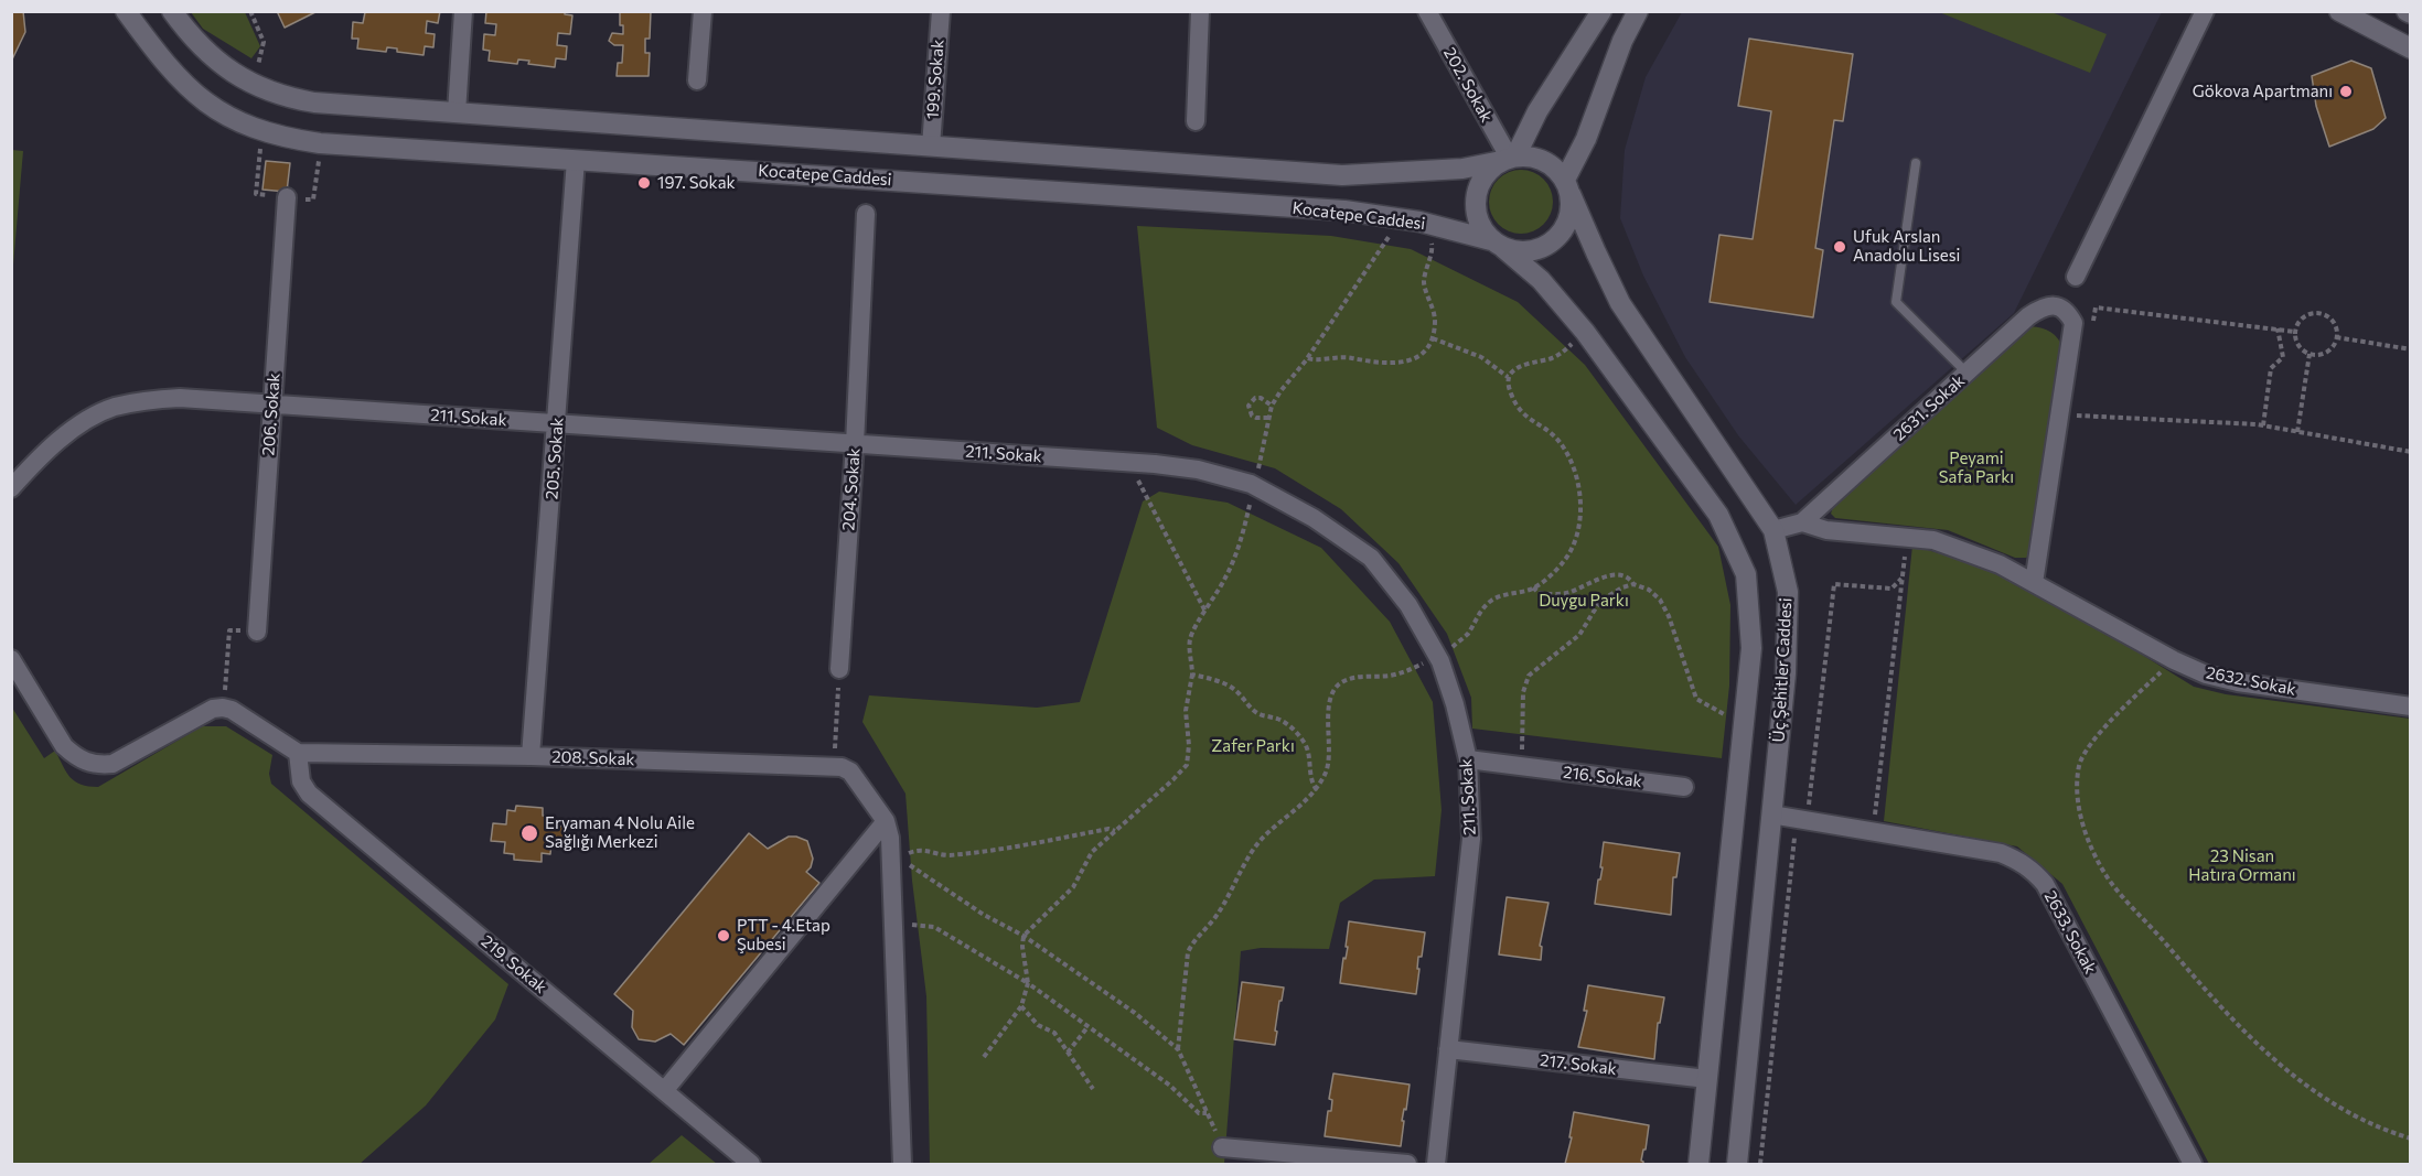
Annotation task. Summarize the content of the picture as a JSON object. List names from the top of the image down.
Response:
{
  "streets": {
    "main road": ["Kocatepe Caddesi", "Üç Şehitler Caddesi"],
    "street": [
      "199. Sokak",
      "202. Sokak",
      "2631. Sokak",
      "206. Sokak",
      "211. Sokak",
      "205. Sokak",
      "204. Sokak",
      "2632. Sokak",
      "208. Sokak",
      "216. Sokak",
      "2633. Sokak",
      "219. Sokak",
      "217. Sokak"
    ]
  },
  "crossings": [
    ["202. Sokak", "Kocatepe Caddesi"],
    ["202. Sokak", "Üç Şehitler Caddesi"],
    ["Kocatepe Caddesi", "205. Sokak"],
    ["Kocatepe Caddesi", "Üç Şehitler Caddesi"],
    ["2631. Sokak", "2632. Sokak"],
    ["206. Sokak", "211. Sokak"],
    ["211. Sokak", "205. Sokak"],
    ["211. Sokak", "204. Sokak"],
    ["211. Sokak", "216. Sokak"],
    ["211. Sokak", "217. Sokak"],
    ["205. Sokak", "208. Sokak"],
    ["Üç Şehitler Caddesi", "2632. Sokak"],
    ["Üç Şehitler Caddesi", "2633. Sokak"],
    ["Üç Şehitler Caddesi", "217. Sokak"],
    ["208. Sokak", "219. Sokak"]
  ],
  "parks": [
    "Peyami Safa Parkı",
    "Duygu Parkı",
    "Zafer Parkı",
    "23 Nisan Hatıra Ormanı"
  ],
  "places": [
    "Gökova Apartmanı",
    "197. Sokak",
    "Ufuk Arslan Anadolu Lisesi",
    "Eryaman 4 Nolu Aile Sağlığı Merkezi",
    "PTT - 4.Etap Şubesi"
  ]
}
